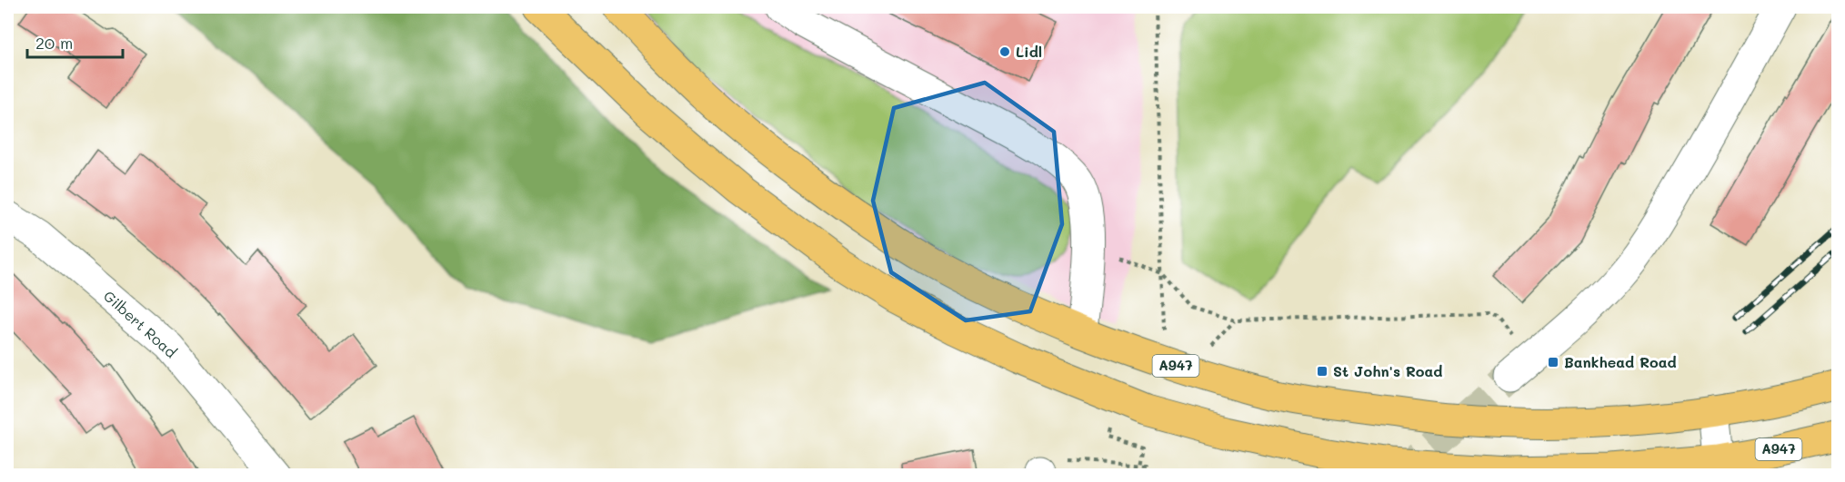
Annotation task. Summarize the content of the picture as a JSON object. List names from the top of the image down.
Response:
{
  "streets": {
    "main road": ["A947"],
    "street": ["Gilbert Road"]
  },
  "places": {
    "other": ["Lidl"],
    "transit": ["Bankhead Road", "St John's Road"]
  },
  "scale_bar": "20 m"
}
